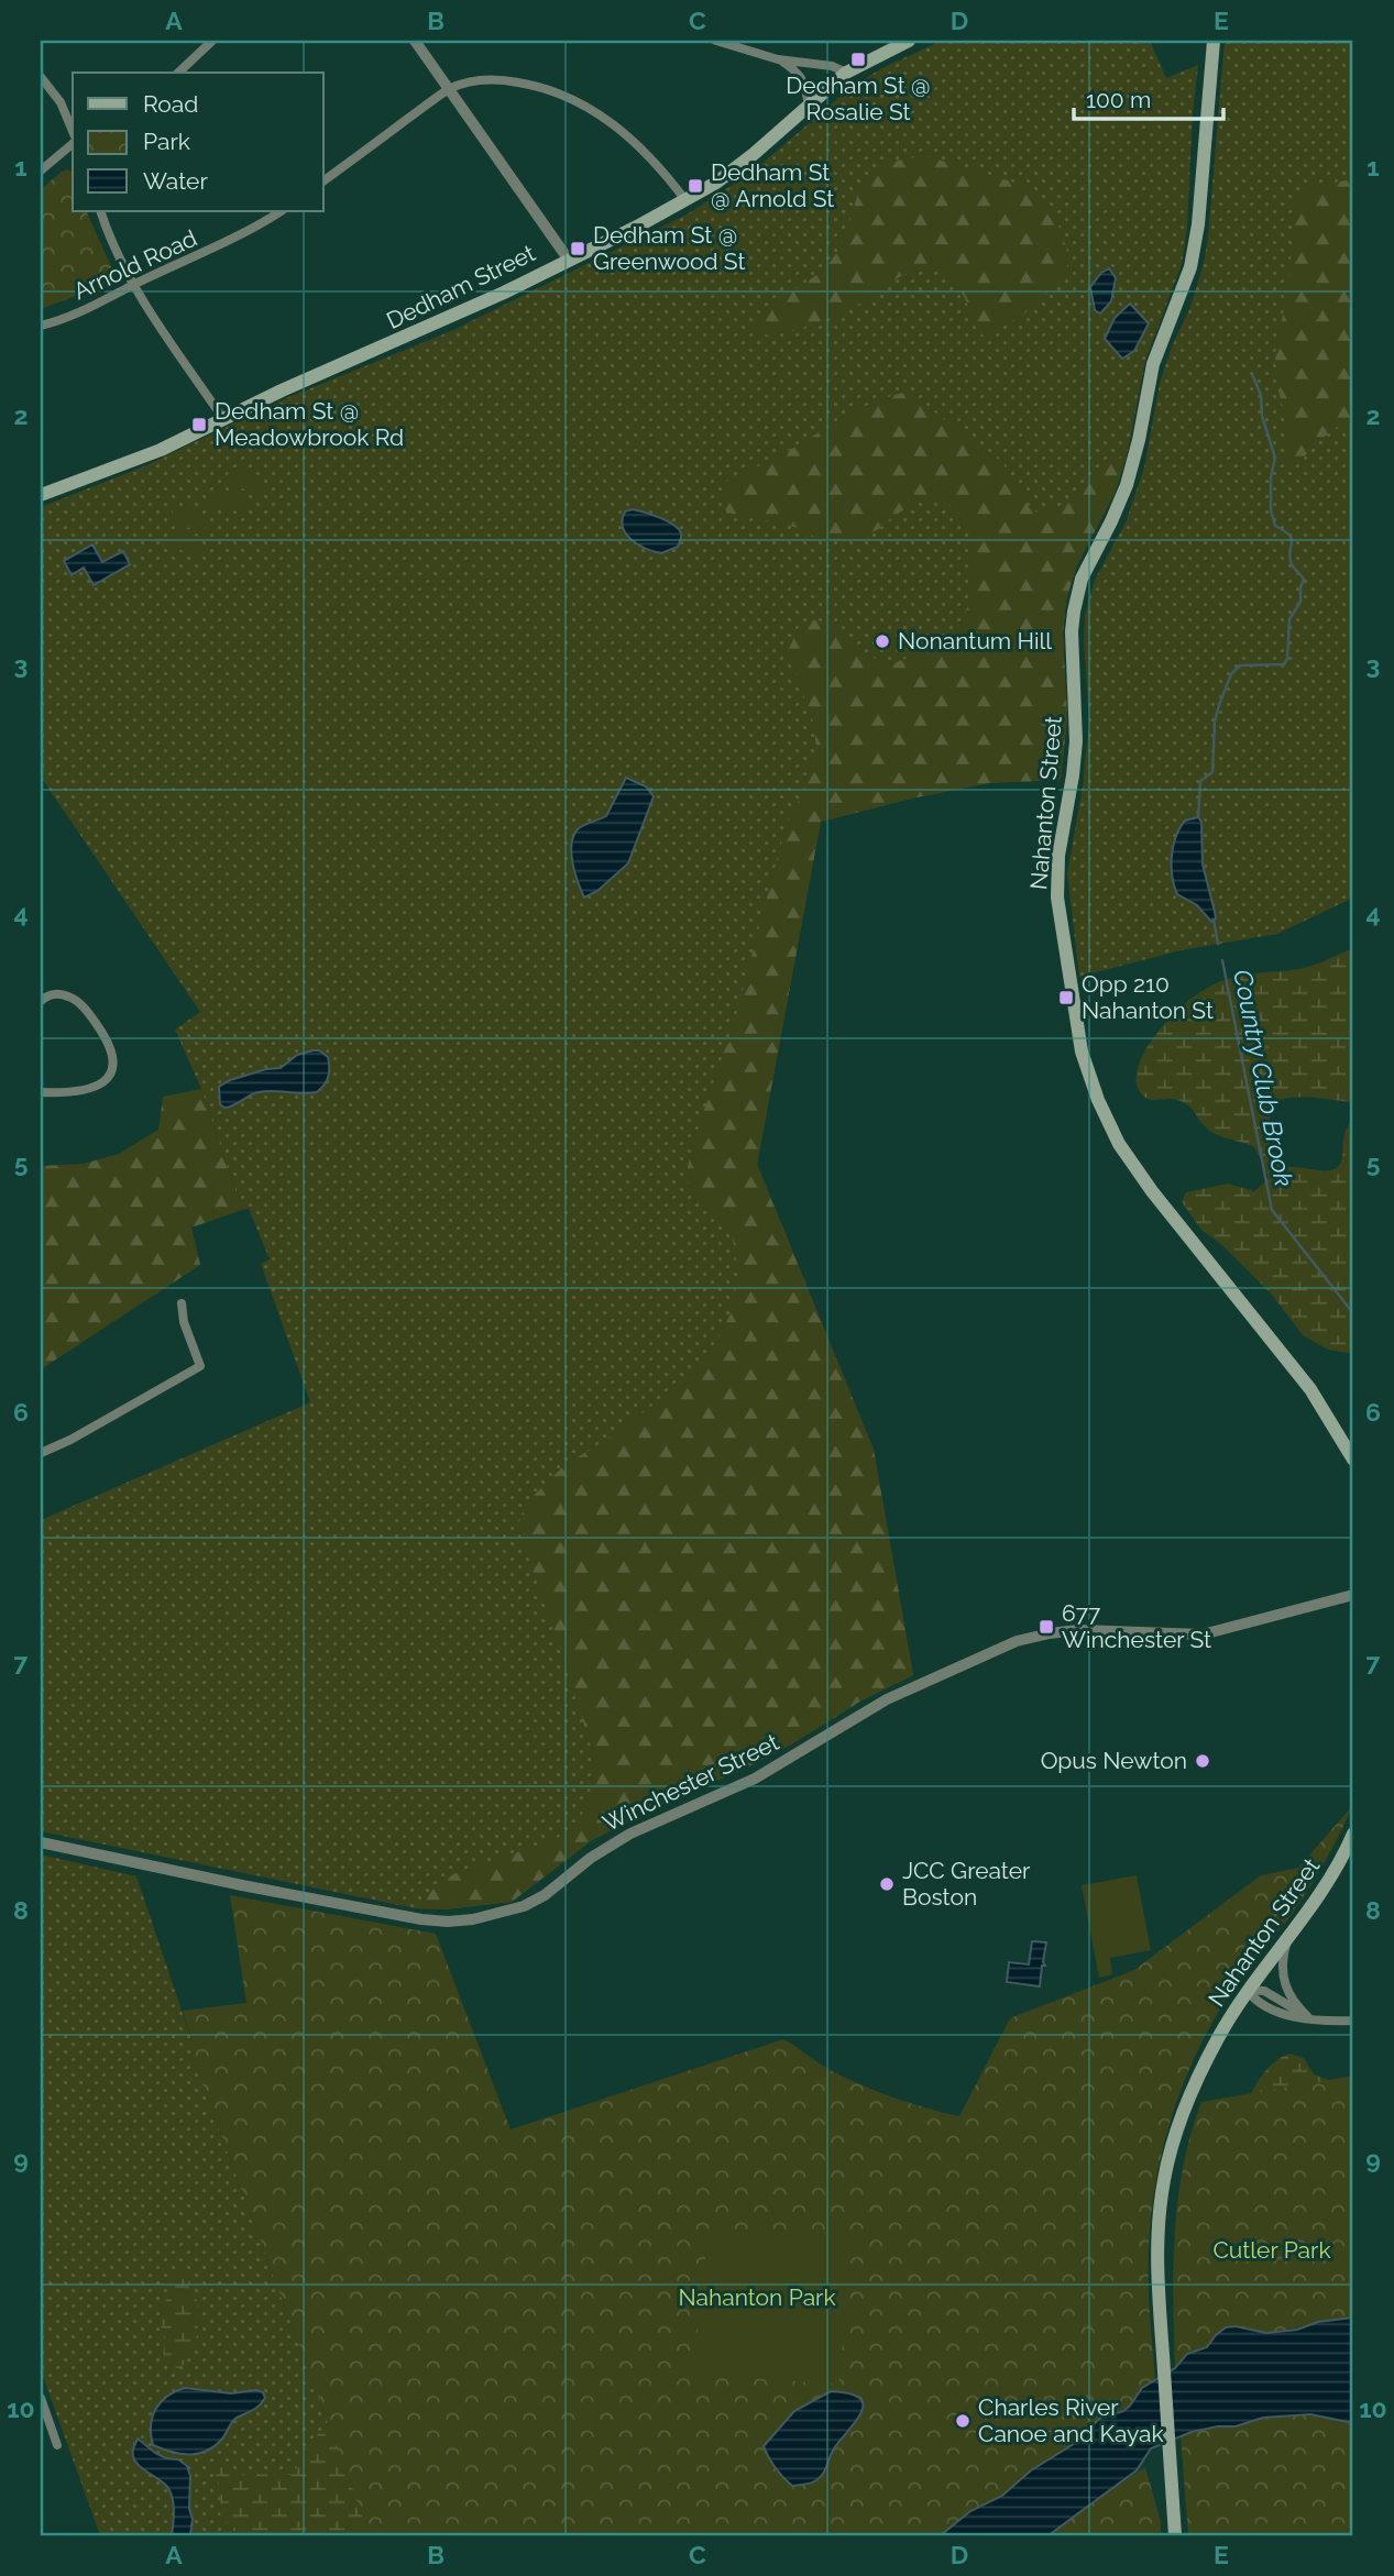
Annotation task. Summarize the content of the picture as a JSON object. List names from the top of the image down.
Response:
{
  "streets": {
    "main road": ["Dedham Street", "Nahanton Street"],
    "street": ["Arnold Road", "Winchester Street"]
  },
  "water": ["Country Club Brook"],
  "parks": ["Cutler Park", "Nahanton Park"],
  "places": {
    "transit": [
      "Dedham St @ Rosalie St",
      "Dedham St @ Arnold St",
      "Dedham St @ Greenwood St",
      "Dedham St @ Meadowbrook Rd",
      "Opp 210 Nahanton St",
      "677 Winchester St"
    ],
    "other": [
      "Nonantum Hill",
      "Opus Newton",
      "JCC Greater Boston",
      "Charles River Canoe and Kayak"
    ]
  },
  "legend": ["Road", "Park", "Water"],
  "scale_bar": "100 m",
  "grid": {
    "columns": [
      "A",
      "B",
      "C",
      "D",
      "E"
    ],
    "rows": [
      "1",
      "2",
      "3",
      "4",
      "5",
      "6",
      "7",
      "8",
      "9",
      "10"
    ]
  }
}
